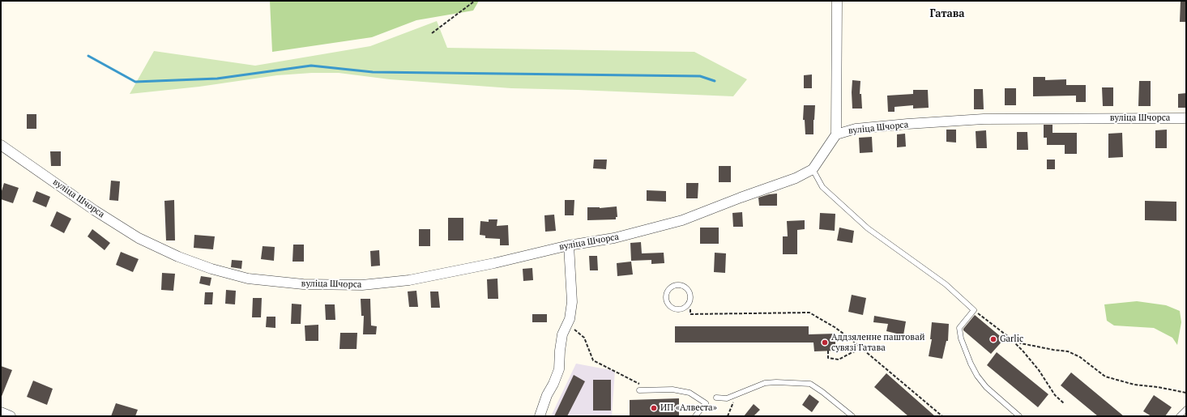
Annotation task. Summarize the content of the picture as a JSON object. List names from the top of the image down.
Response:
{
  "streets": {
    "street": ["вуліца Шчорса"]
  },
  "districts": ["Гатава"],
  "places": ["Garlic", "Аддзяленне паштовай сувязі Гатава", "ИП «Алвеста»"]
}
